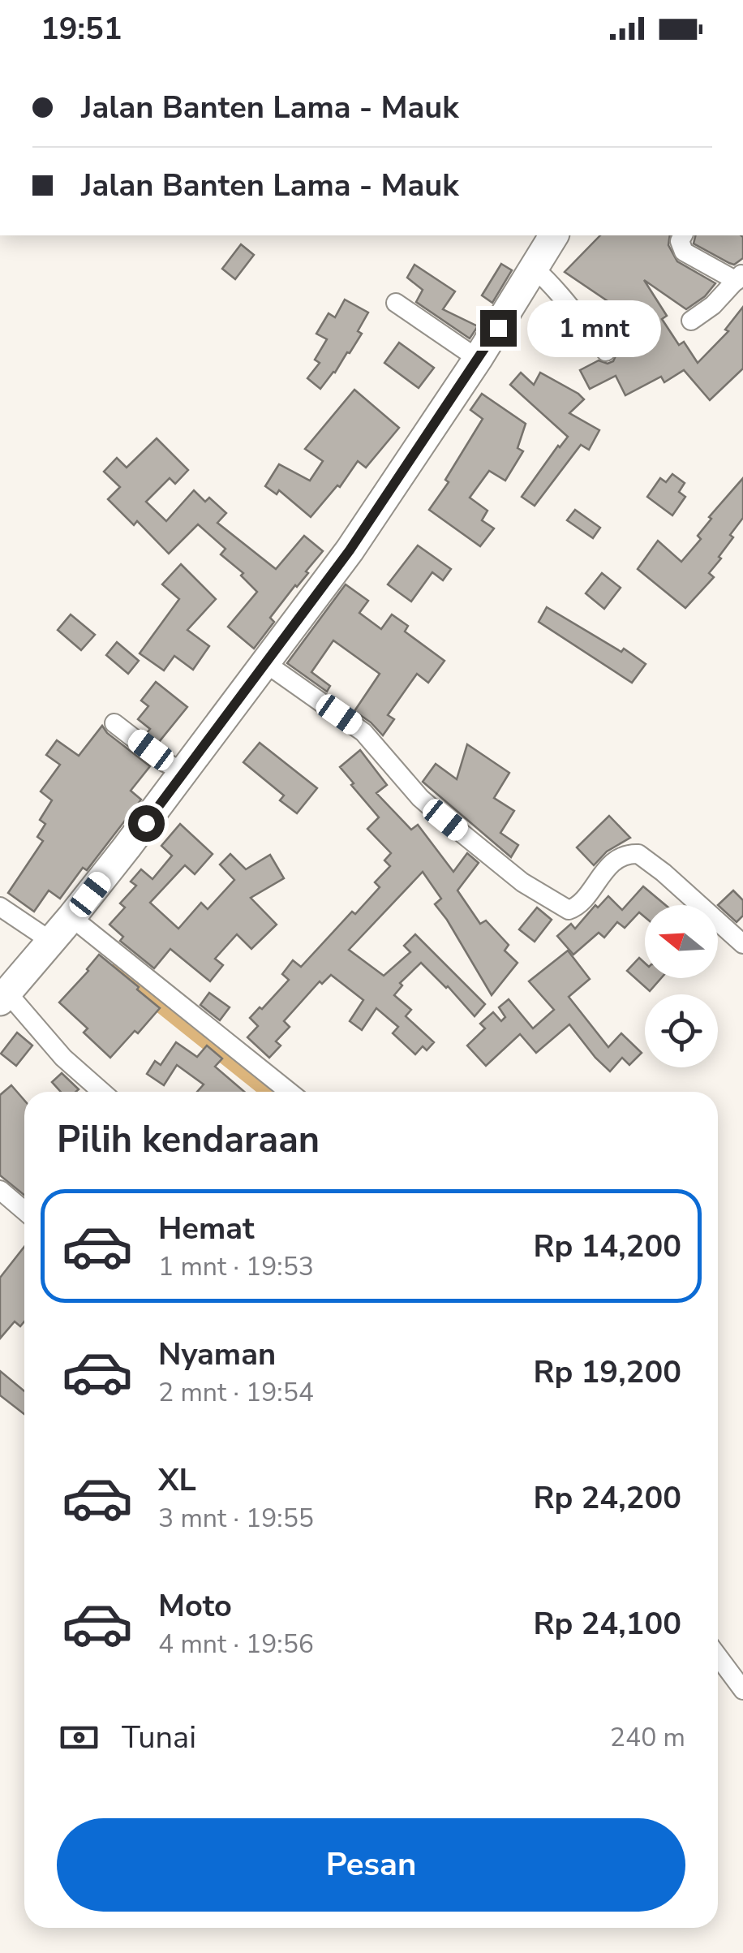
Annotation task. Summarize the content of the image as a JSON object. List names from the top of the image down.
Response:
{
  "north": "left",
  "page": {
    "status": "19:51",
    "banner": ["Jalan Banten Lama - Mauk", "Jalan Banten Lama - Mauk"],
    "bubble": "1 mnt",
    "heading": "Pilih kendaraan",
    "list": [
      {
        "name": "Hemat",
        "note": "1 mnt · 19:53",
        "value": "Rp 14,200"
      },
      {
        "name": "Nyaman",
        "note": "2 mnt · 19:54",
        "value": "Rp 19,200"
      },
      {
        "name": "XL",
        "note": "3 mnt · 19:55",
        "value": "Rp 24,200"
      },
      {
        "name": "Moto",
        "note": "4 mnt · 19:56",
        "value": "Rp 24,100"
      }
    ],
    "pay": ["Tunai", "240 m"],
    "buttons": "Pesan"
  }
}
